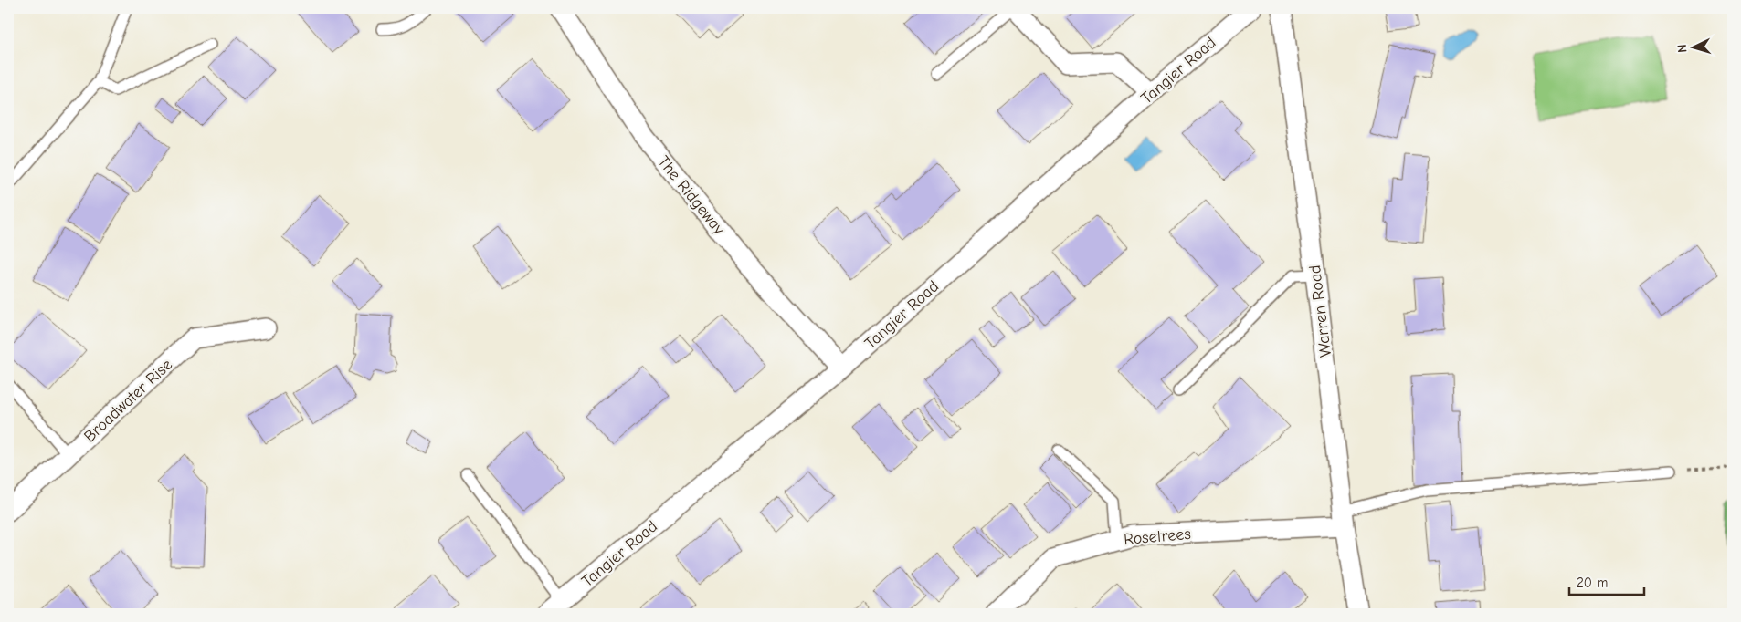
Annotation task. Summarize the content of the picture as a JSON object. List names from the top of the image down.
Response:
{
  "streets": {
    "street": [
      "Tangier Road",
      "The Ridgeway",
      "Warren Road",
      "Broadwater Rise",
      "Rosetrees"
    ]
  },
  "crossings": [
    ["Tangier Road", "The Ridgeway"],
    ["Warren Road", "Rosetrees"]
  ],
  "scale_bar": "20 m",
  "north": "left"
}
